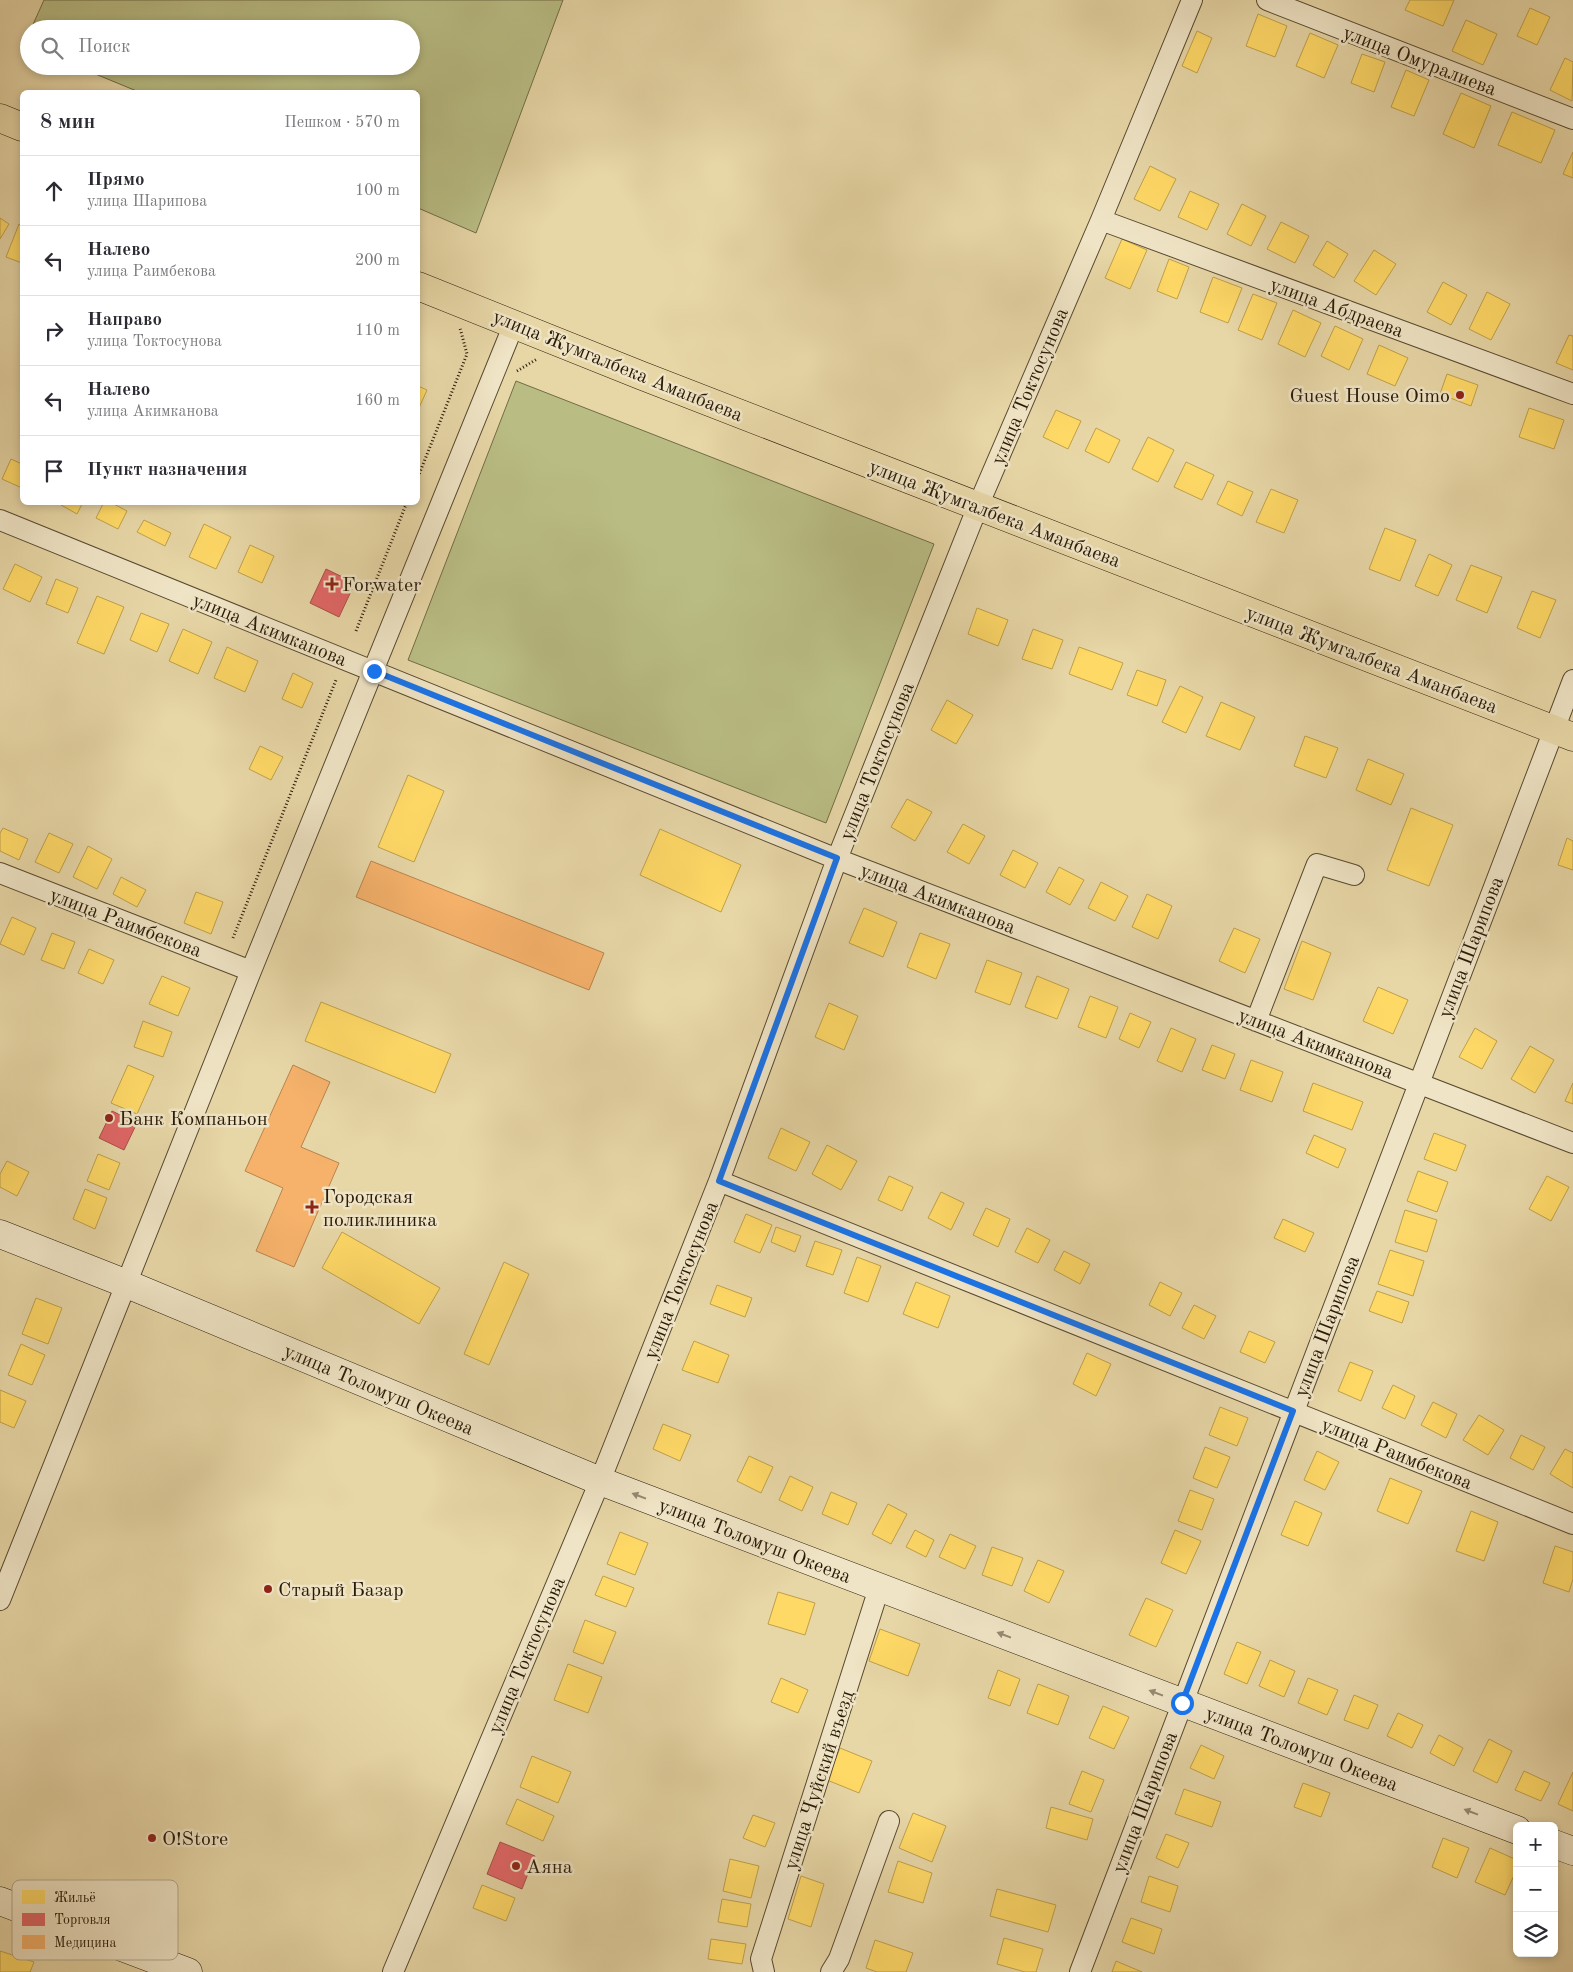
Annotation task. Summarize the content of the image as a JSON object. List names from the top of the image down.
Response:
{
  "streets": {
    "main road": ["улица Жумгалбека Аманбаева"],
    "street": [
      "улица Омуралиева",
      "улица Абдраева",
      "улица Токтосунова",
      "улица Акимканова",
      "улица Раимбекова",
      "улица Шарипова",
      "улица Толомуш Океева",
      "улица Чуйский въезд"
    ]
  },
  "crossings": [
    ["улица Абдраева", "улица Токтосунова"],
    ["улица Жумгалбека Аманбаева", "улица Токтосунова"],
    ["улица Жумгалбека Аманбаева", "улица Шарипова"],
    ["улица Токтосунова", "улица Акимканова"],
    ["улица Токтосунова", "улица Раимбекова"],
    ["улица Токтосунова", "улица Толомуш Океева"],
    ["улица Акимканова", "улица Шарипова"],
    ["улица Раимбекова", "улица Шарипова"],
    ["улица Шарипова", "улица Толомуш Океева"],
    ["улица Толомуш Океева", "улица Чуйский въезд"]
  ],
  "one_way": ["улица Толомуш Океева"],
  "places": {
    "other": [
      "Guest House Oimo",
      "Банк Компаньон",
      "Старый Базар",
      "O!Store",
      "Аяна"
    ],
    "health": ["Forwater", "Городская поликлиника"]
  },
  "legend": ["Жильё", "Торговля", "Медицина"],
  "page": {
    "search": "Поиск",
    "heading": ["8 мин", "Пешком · 570 m"],
    "list": [
      ["Прямо", "улица Шарипова", "100 m"],
      ["Налево", "улица Раимбекова", "200 m"],
      ["Направо", "улица Токтосунова", "110 m"],
      ["Налево", "улица Акимканова", "160 m"],
      "Пункт назначения"
    ],
    "map_buttons": ["+", "−"]
  }
}
